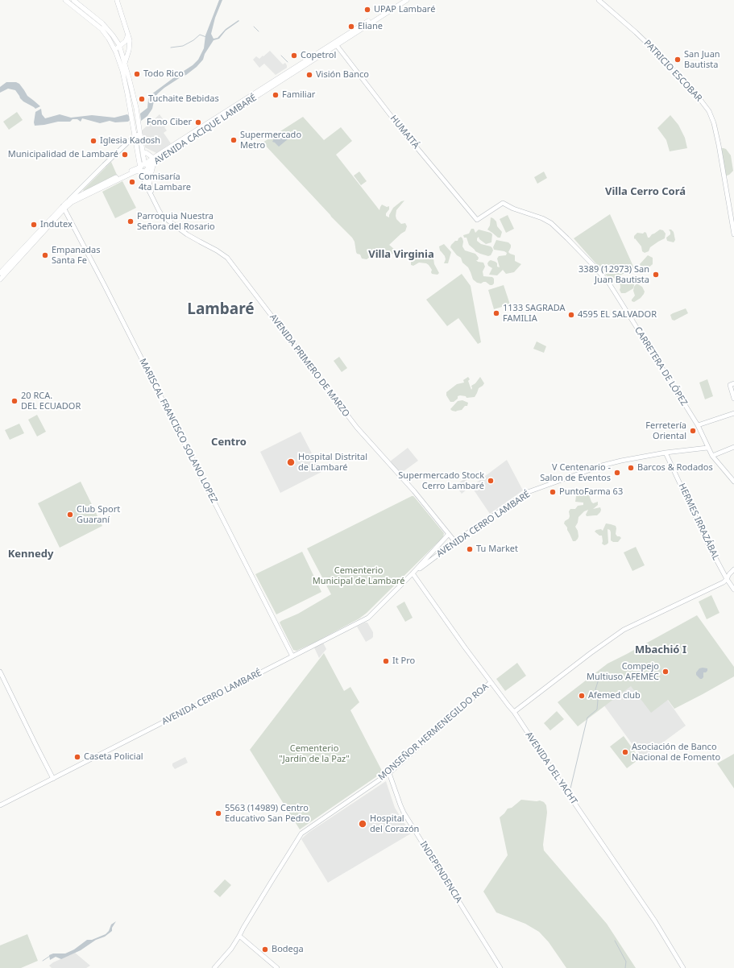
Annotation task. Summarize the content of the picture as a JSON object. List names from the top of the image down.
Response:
{
  "streets": {
    "main road": ["AVENIDA CACIQUE LAMBARÉ"],
    "street": [
      "PATRICIO ESCOBAR",
      "HUMAITÁ",
      "AVENIDA PRIMERO DE MARZO",
      "CARRETERA DE LÓPEZ",
      "MARISCAL FRANCISCO SOLANO LOPEZ",
      "HERMES IRRAZÁBAL",
      "AVENIDA CERRO LAMBARÉ",
      "MONSEÑOR HERMENEGILDO ROA",
      "AVENIDA DEL YACHT",
      "INDEPENDENCIA"
    ]
  },
  "crossings": [
    ["AVENIDA CACIQUE LAMBARÉ", "HUMAITÁ"],
    ["AVENIDA CACIQUE LAMBARÉ", "AVENIDA PRIMERO DE MARZO"],
    ["AVENIDA CACIQUE LAMBARÉ", "MARISCAL FRANCISCO SOLANO LOPEZ"],
    ["HUMAITÁ", "CARRETERA DE LÓPEZ"],
    ["AVENIDA PRIMERO DE MARZO", "AVENIDA CERRO LAMBARÉ"],
    ["CARRETERA DE LÓPEZ", "AVENIDA CERRO LAMBARÉ"],
    ["MARISCAL FRANCISCO SOLANO LOPEZ", "AVENIDA CERRO LAMBARÉ"],
    ["HERMES IRRAZÁBAL", "AVENIDA CERRO LAMBARÉ"],
    ["AVENIDA CERRO LAMBARÉ", "AVENIDA DEL YACHT"],
    ["MONSEÑOR HERMENEGILDO ROA", "AVENIDA DEL YACHT"],
    ["MONSEÑOR HERMENEGILDO ROA", "INDEPENDENCIA"]
  ],
  "districts": [
    "Villa Cerro Corá",
    "Villa Virginia",
    "Lambaré",
    "Centro",
    "Kennedy",
    "Mbachió I"
  ],
  "parks": ["Cementerio Municipal de Lambaré", "Cementerio \"Jardín de la Paz\""],
  "places": [
    "UPAP Lambaré",
    "Eliane",
    "Copetrol",
    "San Juan Bautista",
    "Todo Rico",
    "Visión Banco",
    "Familiar",
    "Tuchaite Bebidas",
    "Fono Ciber",
    "Supermercado Metro",
    "Iglesia Kadosh",
    "Municipalidad de Lambaré",
    "Comisaría 4ta Lambare",
    "Parroquia Nuestra Señora del Rosario",
    "Indutex",
    "Empanadas Santa Fe",
    "3389 (12973) San Juan Bautista",
    "1133 SAGRADA FAMILIA",
    "4595 EL SALVADOR",
    "20 RCA. DEL ECUADOR",
    "Ferretería Oriental",
    "Hospital Distrital de Lambaré",
    "Barcos & Rodados",
    "V Centenario - Salon de Eventos",
    "Supermercado Stock Cerro Lambaré",
    "PuntoFarma 63",
    "Club Sport Guaraní",
    "Tu Market",
    "It Pro",
    "Compejo Multiuso AFEMEC",
    "Afemed club",
    "Asociación de Banco Nacional de Fomento",
    "Caseta Policial",
    "5563 (14989) Centro Educativo San Pedro",
    "Hospital del Corazón",
    "Bodega"
  ]
}
